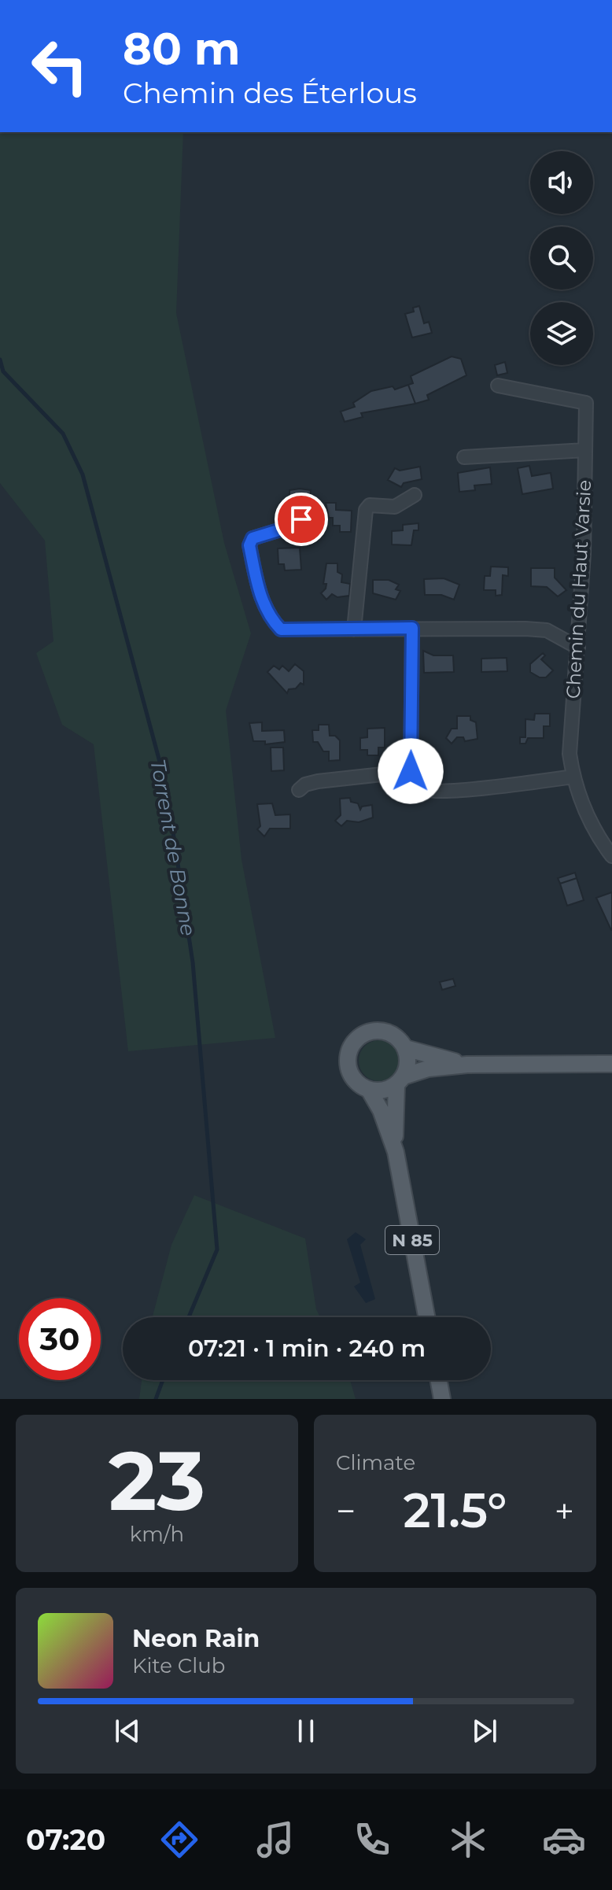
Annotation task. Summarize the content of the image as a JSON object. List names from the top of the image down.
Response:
{
  "streets": {
    "main road": ["N 85"],
    "street": ["Chemin du Haut Varsie"]
  },
  "water": ["Torrent de Bonne"],
  "page": {
    "turn": ["80 m", "Chemin des Éterlous"],
    "limit": "30",
    "trip": "07:21 · 1 min · 240 m",
    "tile": [
      ["23", "km/h"],
      "Climate"
    ],
    "heat": ["−", "21.5°", "+"],
    "song": ["Neon Rain", "Kite Club"],
    "tabs": "07:20"
  }
}
